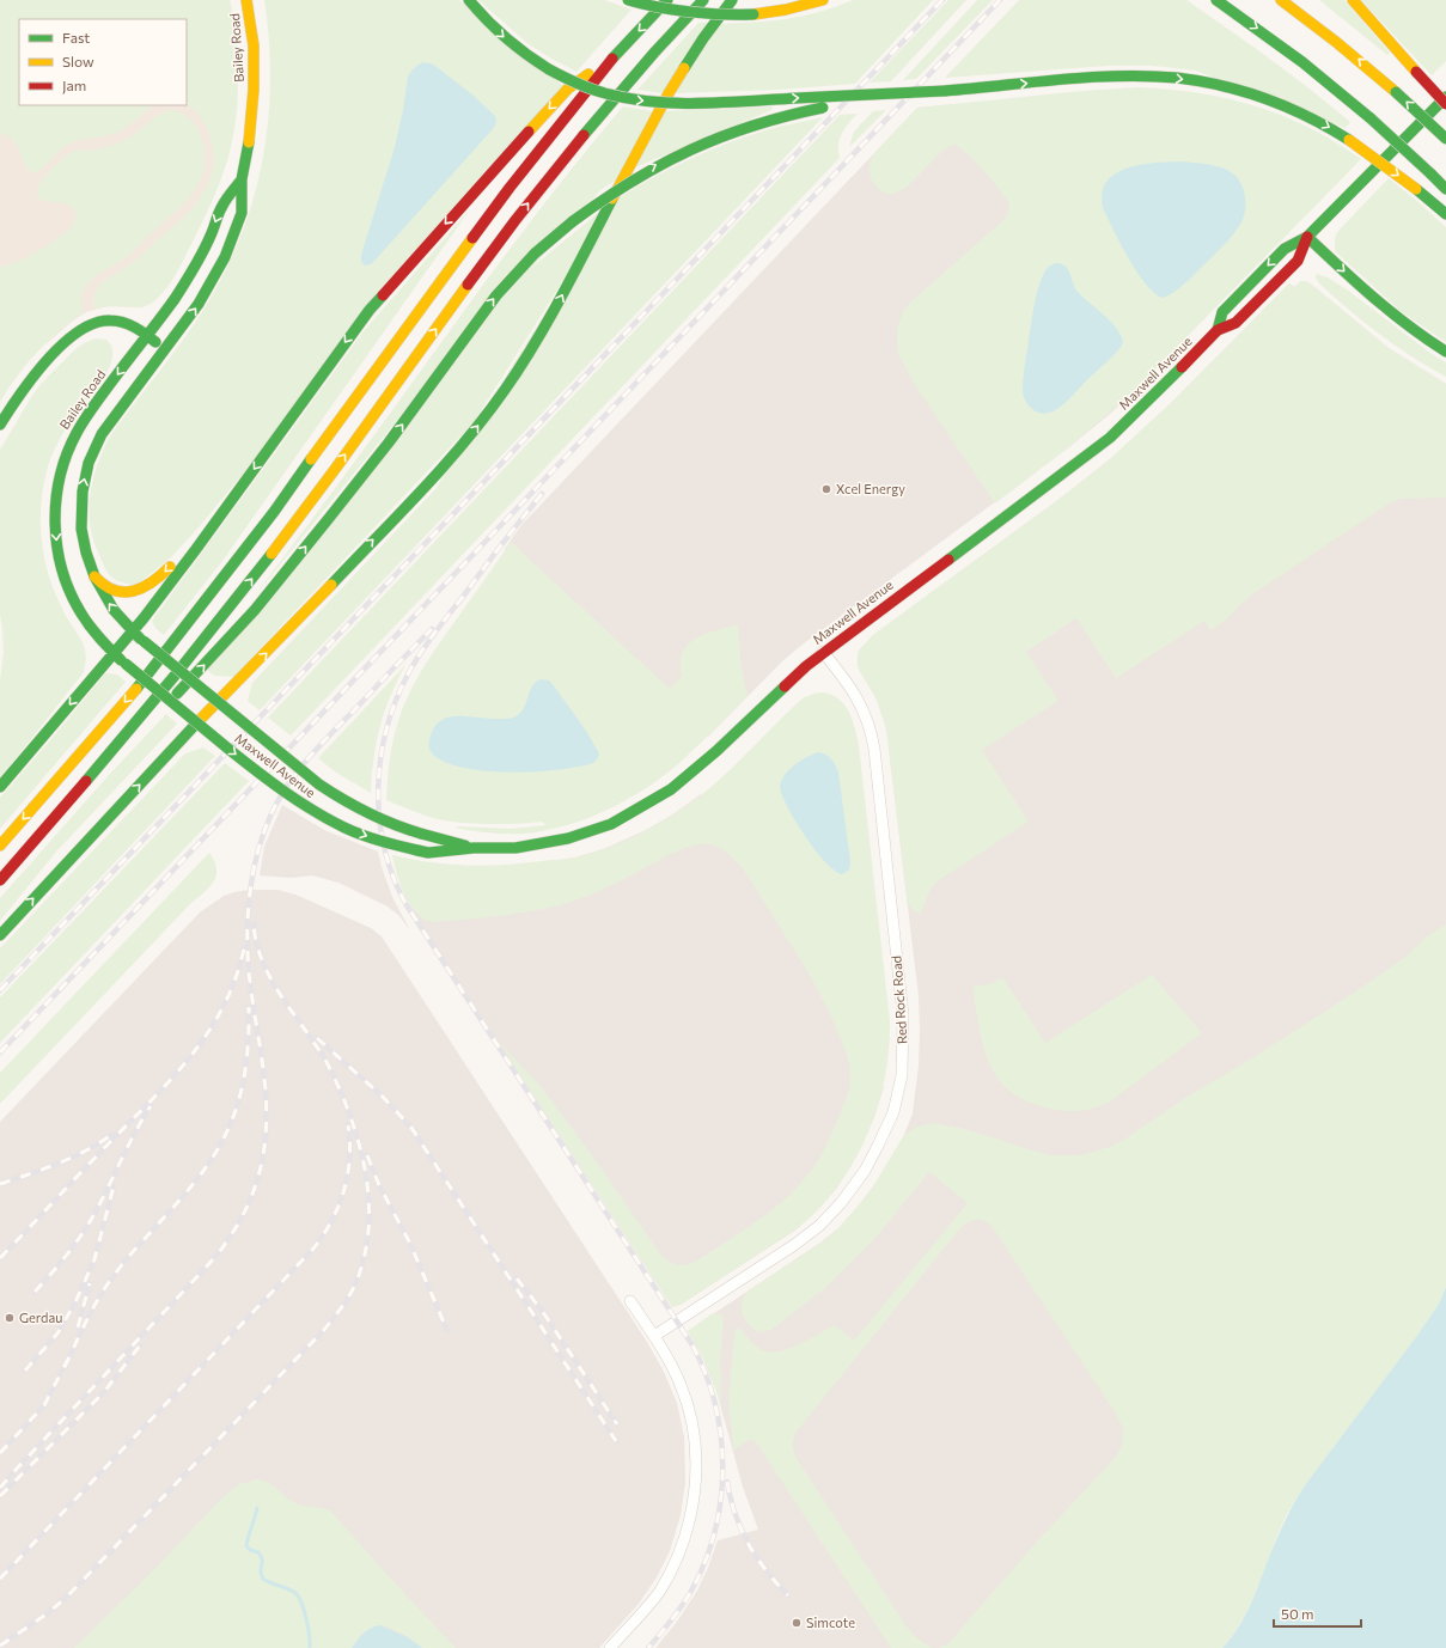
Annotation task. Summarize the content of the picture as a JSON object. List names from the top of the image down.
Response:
{
  "streets": {
    "main road": ["Bailey Road", "Maxwell Avenue"],
    "street": ["Red Rock Road"]
  },
  "crossings": [
    ["Bailey Road", "Maxwell Avenue"],
    ["Maxwell Avenue", "Red Rock Road"]
  ],
  "places": ["Xcel Energy", "Gerdau", "Simcote"],
  "legend": ["Fast", "Slow", "Jam"],
  "scale_bar": "50 m"
}
